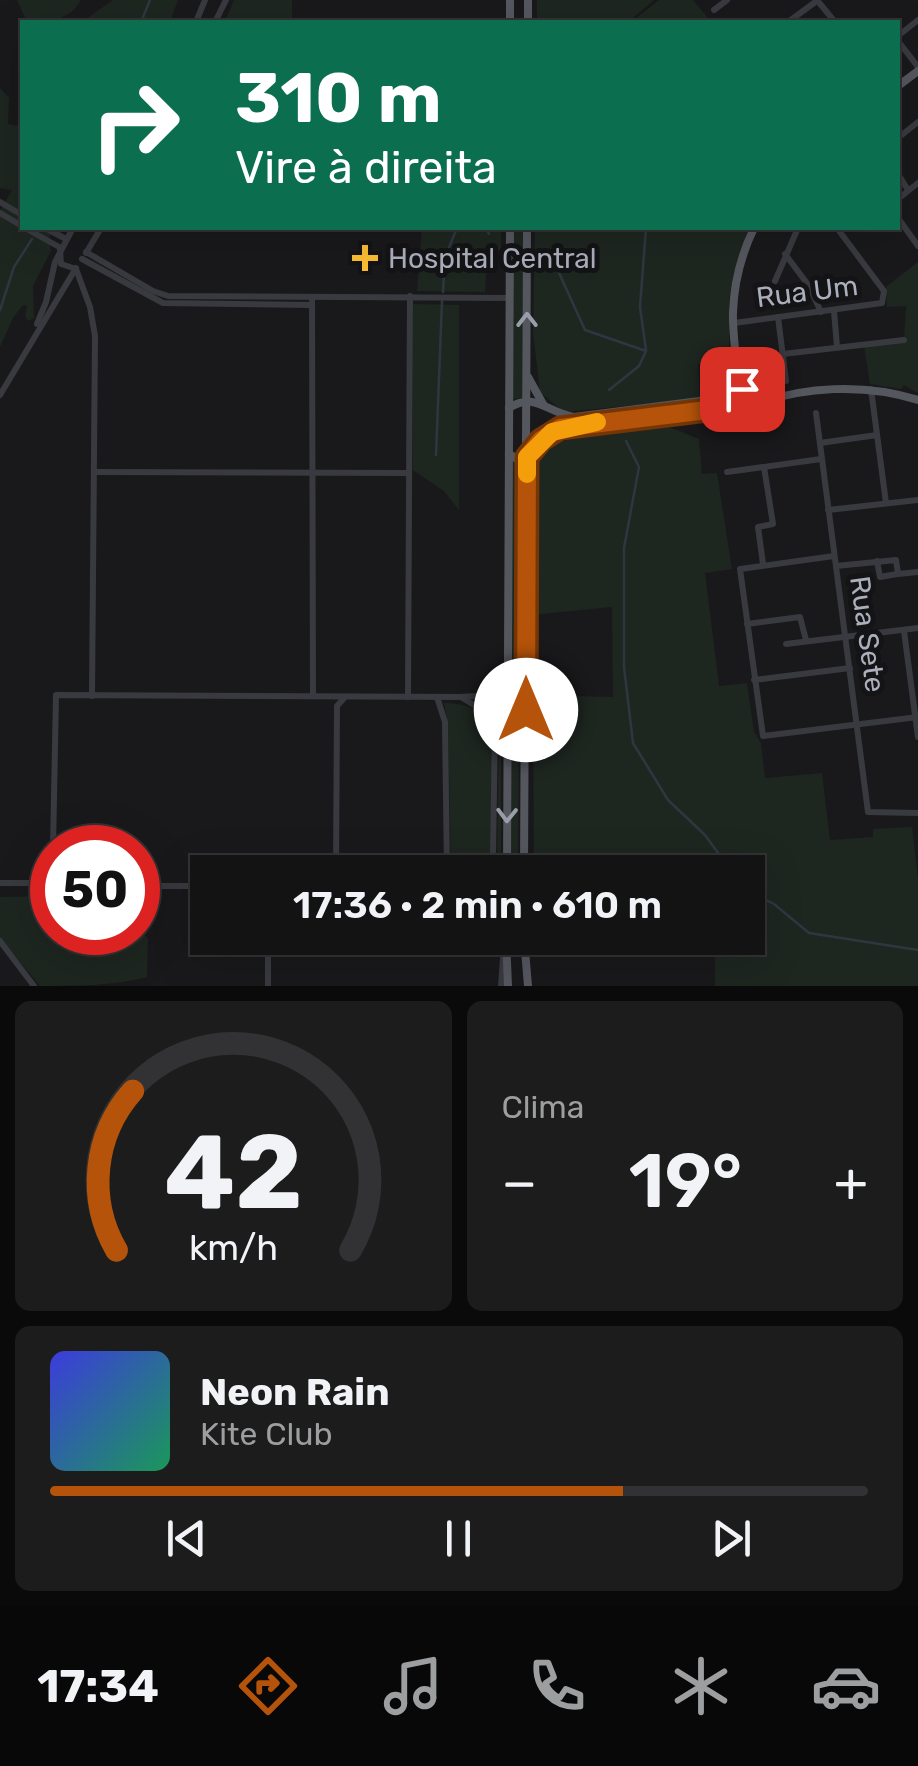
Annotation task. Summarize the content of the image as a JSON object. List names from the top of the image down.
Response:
{
  "streets": {
    "street": ["Rua Um", "Rua Sete"]
  },
  "places": {
    "health": ["Hospital Central"]
  },
  "page": {
    "turn": ["310 m", "Vire à direita"],
    "limit": "50",
    "trip": "17:36 · 2 min · 610 m",
    "tile": "Clima",
    "heat": ["−", "19°", "+"],
    "song": ["Neon Rain", "Kite Club"],
    "tabs": "17:34",
    "gauge": ["42", "km/h"]
  }
}
